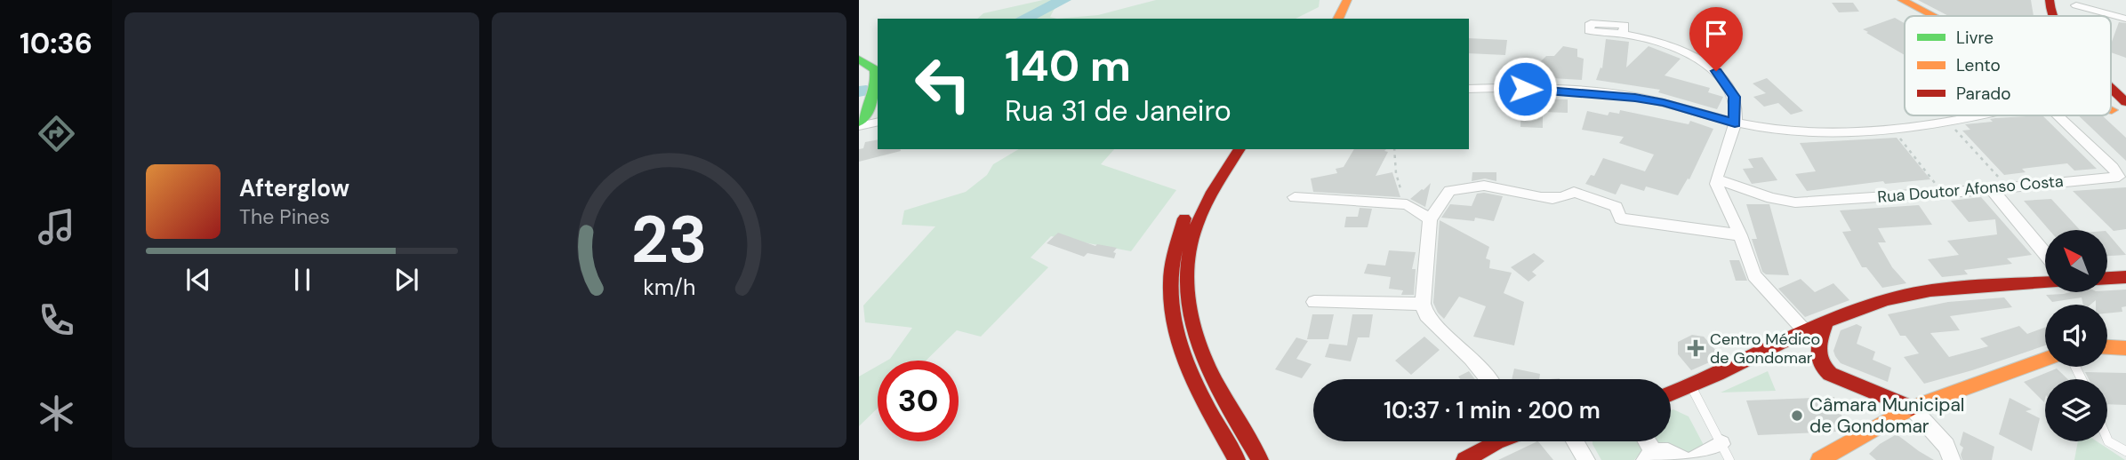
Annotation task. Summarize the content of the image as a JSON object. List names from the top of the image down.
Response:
{
  "streets": {
    "street": ["Rua Doutor Afonso Costa"]
  },
  "places": {
    "health": ["Centro Médico de Gondomar"],
    "other": ["Câmara Municipal de Gondomar"]
  },
  "legend": ["Livre", "Lento", "Parado"],
  "north": "top left",
  "page": {
    "tabs": "10:36",
    "turn": ["140 m", "Rua 31 de Janeiro"],
    "song": ["Afterglow", "The Pines"],
    "limit": "30",
    "trip": "10:37 · 1 min · 200 m",
    "gauge": ["23", "km/h"]
  }
}
